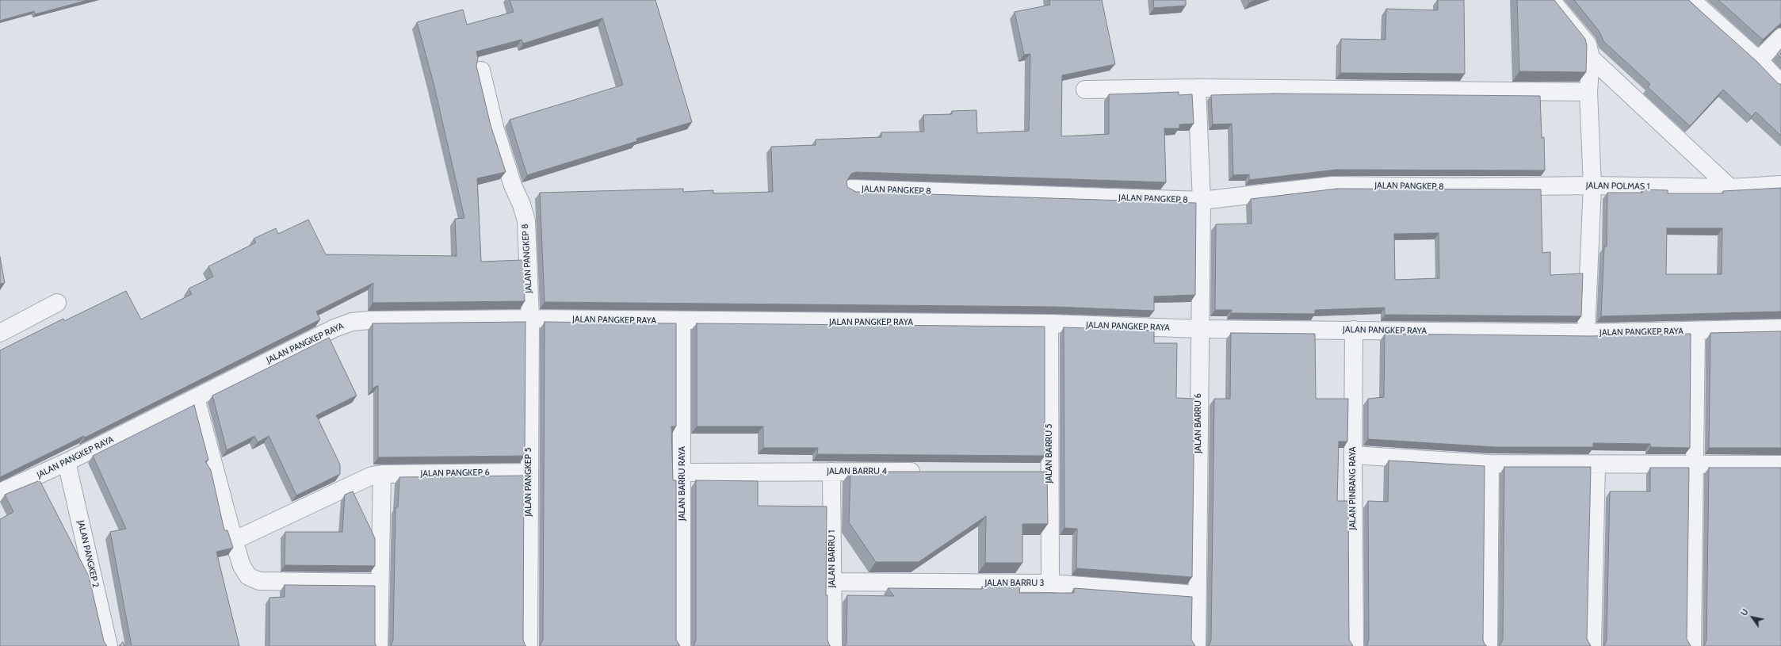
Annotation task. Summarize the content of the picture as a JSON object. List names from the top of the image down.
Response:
{
  "streets": {
    "street": [
      "JALAN PANGKEP 8",
      "JALAN POLMAS 1",
      "JALAN PANGKEP RAYA",
      "JALAN BARRU 6",
      "JALAN BARRU 5",
      "JALAN BARRU 4",
      "JALAN PANGKEP 6",
      "JALAN PANGKEP 5",
      "JALAN BARRU RAYA",
      "JALAN PINRANG RAYA",
      "JALAN PANGKEP 2",
      "JALAN BARRU 1",
      "JALAN BARRU 3"
    ]
  },
  "crossings": [
    ["JALAN PANGKEP 8", "JALAN POLMAS 1"],
    ["JALAN PANGKEP 8", "JALAN PANGKEP RAYA"],
    ["JALAN PANGKEP 8", "JALAN BARRU 6"],
    ["JALAN PANGKEP 8", "JALAN PANGKEP 5"],
    ["JALAN PANGKEP RAYA", "JALAN BARRU 6"],
    ["JALAN PANGKEP RAYA", "JALAN BARRU 5"],
    ["JALAN PANGKEP RAYA", "JALAN PANGKEP 5"],
    ["JALAN PANGKEP RAYA", "JALAN BARRU RAYA"],
    ["JALAN PANGKEP RAYA", "JALAN PINRANG RAYA"],
    ["JALAN PANGKEP RAYA", "JALAN PANGKEP 2"],
    ["JALAN BARRU 6", "JALAN BARRU 3"],
    ["JALAN BARRU 5", "JALAN BARRU 3"],
    ["JALAN BARRU 4", "JALAN BARRU RAYA"],
    ["JALAN BARRU 4", "JALAN BARRU 1"],
    ["JALAN PANGKEP 6", "JALAN PANGKEP 5"],
    ["JALAN BARRU 1", "JALAN BARRU 3"]
  ],
  "north": "top left"
}
